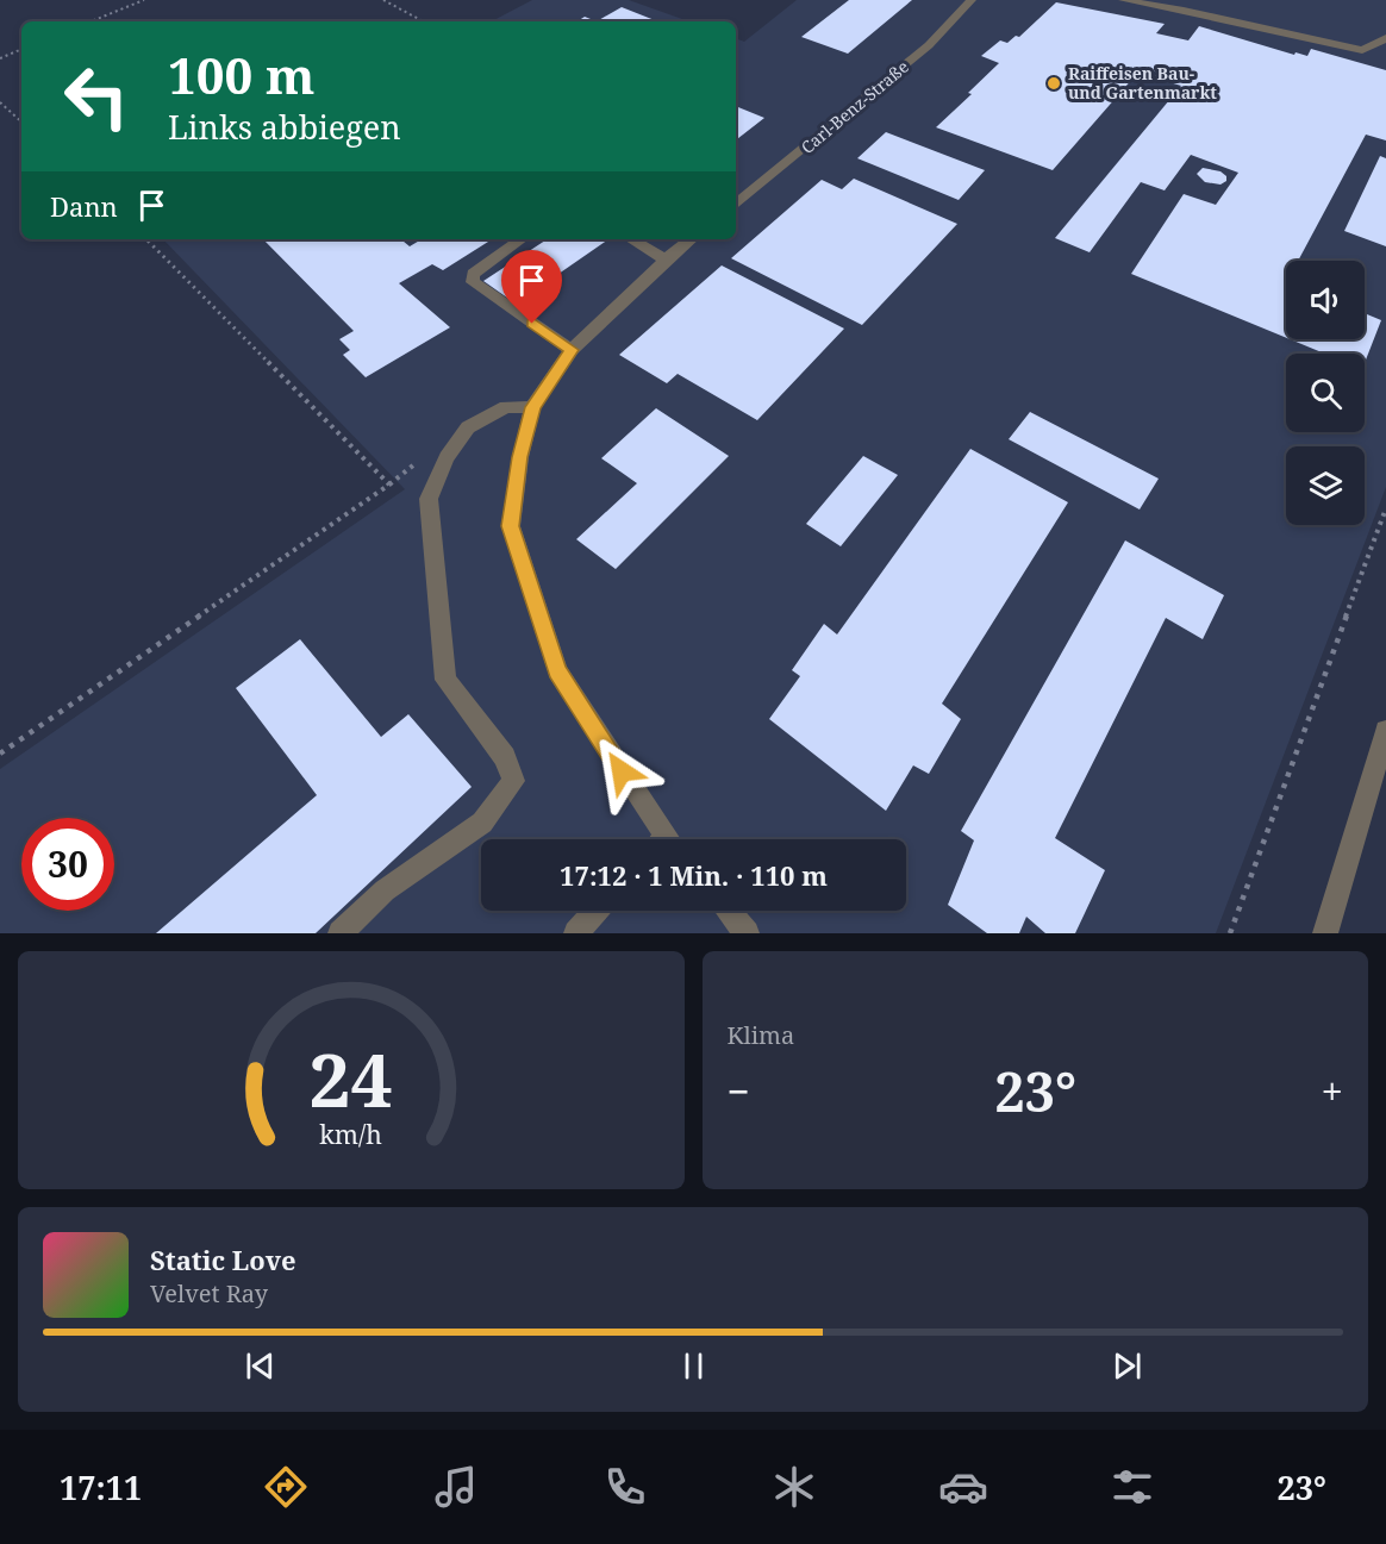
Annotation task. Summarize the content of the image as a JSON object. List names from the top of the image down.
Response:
{
  "streets": {
    "street": ["Carl-Benz-Straße"]
  },
  "places": ["Raiffeisen Bau- und Gartenmarkt"],
  "page": {
    "turn": ["100 m", "Links abbiegen"],
    "then": "Dann",
    "limit": "30",
    "trip": "17:12 · 1 Min. · 110 m",
    "tile": "Klima",
    "heat": ["−", "23°", "+"],
    "song": ["Static Love", "Velvet Ray"],
    "tabs": ["17:11", "23°"],
    "gauge": ["24", "km/h"]
  }
}
